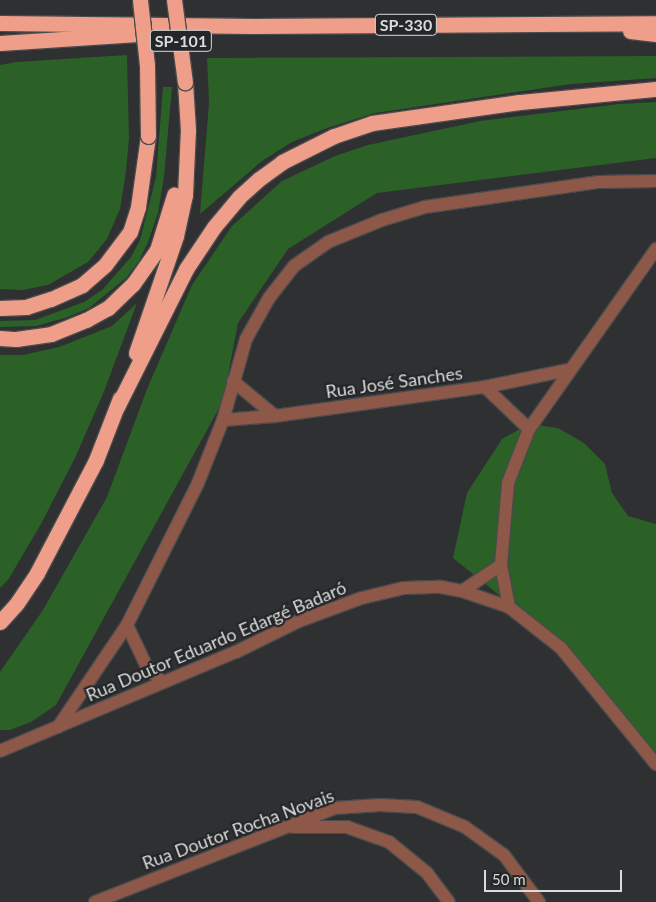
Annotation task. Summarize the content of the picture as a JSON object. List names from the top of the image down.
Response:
{
  "streets": {
    "highway": ["SP-330", "SP-101"],
    "street": ["Rua José Sanches", "Rua Doutor Eduardo Edargé Badaró", "Rua Doutor Rocha Novais"]
  },
  "scale_bar": "50 m"
}
